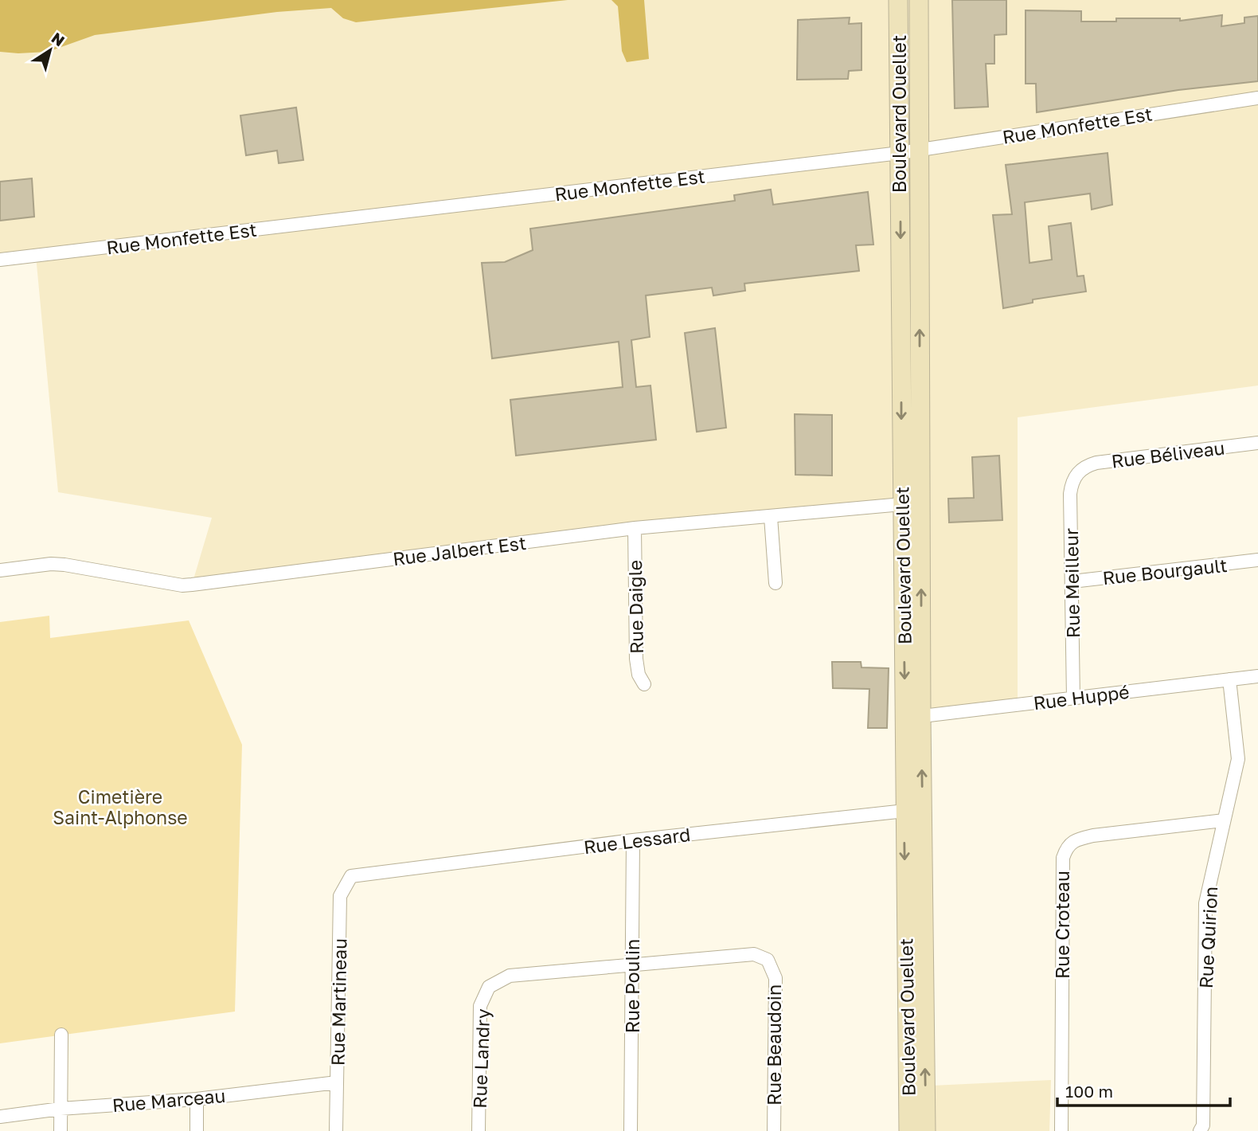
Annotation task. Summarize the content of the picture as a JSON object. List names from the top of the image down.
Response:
{
  "streets": {
    "street": [
      "Boulevard Ouellet",
      "Rue Monfette Est",
      "Rue Béliveau",
      "Rue Jalbert Est",
      "Rue Bourgault",
      "Rue Meilleur",
      "Rue Daigle",
      "Rue Huppé",
      "Rue Lessard",
      "Rue Croteau",
      "Rue Quirion",
      "Rue Poulin",
      "Rue Martineau",
      "Rue Beaudoin",
      "Rue Landry",
      "Rue Marceau"
    ]
  },
  "crossings": [
    ["Boulevard Ouellet", "Rue Monfette Est"],
    ["Boulevard Ouellet", "Rue Jalbert Est"],
    ["Boulevard Ouellet", "Rue Huppé"],
    ["Boulevard Ouellet", "Rue Lessard"],
    ["Rue Béliveau", "Rue Meilleur"],
    ["Rue Jalbert Est", "Rue Daigle"],
    ["Rue Bourgault", "Rue Meilleur"],
    ["Rue Meilleur", "Rue Huppé"],
    ["Rue Huppé", "Rue Quirion"],
    ["Rue Lessard", "Rue Poulin"],
    ["Rue Lessard", "Rue Martineau"],
    ["Rue Croteau", "Rue Quirion"],
    ["Rue Poulin", "Rue Beaudoin"],
    ["Rue Poulin", "Rue Landry"],
    ["Rue Martineau", "Rue Marceau"],
    ["Rue Beaudoin", "Rue Landry"]
  ],
  "parks": ["Cimetière Saint-Alphonse"],
  "scale_bar": "100 m",
  "north": "top right"
}
